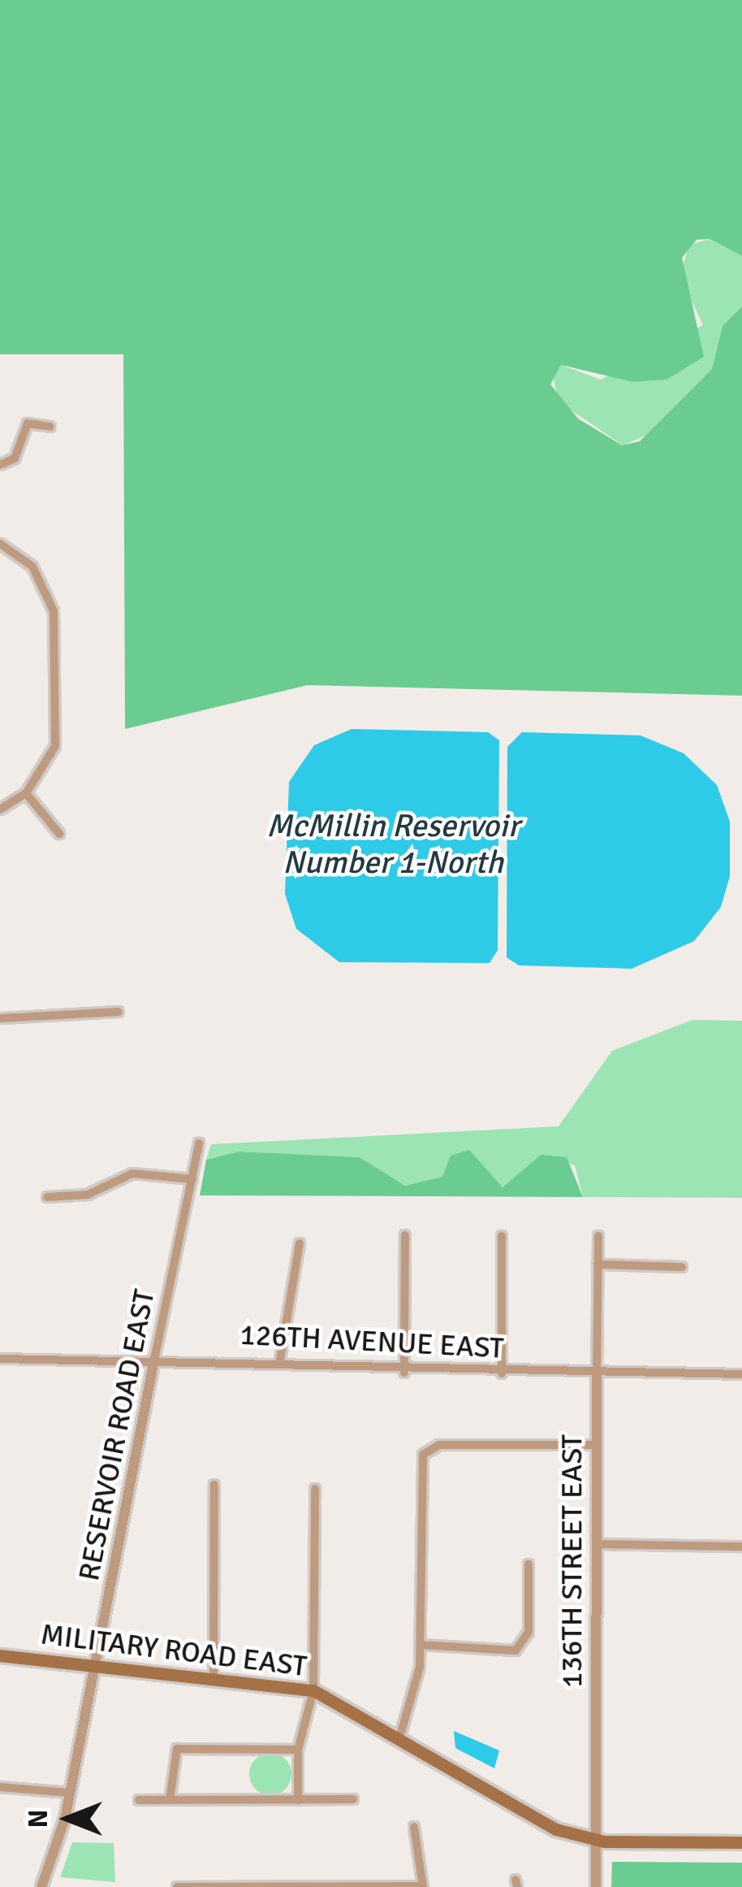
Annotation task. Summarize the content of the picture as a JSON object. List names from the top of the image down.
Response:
{
  "streets": {
    "main road": ["MILITARY ROAD EAST"],
    "street": ["126TH AVENUE EAST", "RESERVOIR ROAD EAST", "136TH STREET EAST"]
  },
  "crossings": [
    ["126TH AVENUE EAST", "RESERVOIR ROAD EAST"],
    ["126TH AVENUE EAST", "136TH STREET EAST"],
    ["RESERVOIR ROAD EAST", "MILITARY ROAD EAST"],
    ["136TH STREET EAST", "MILITARY ROAD EAST"]
  ],
  "water": ["McMillin Reservoir Number 1-North"],
  "north": "left"
}
